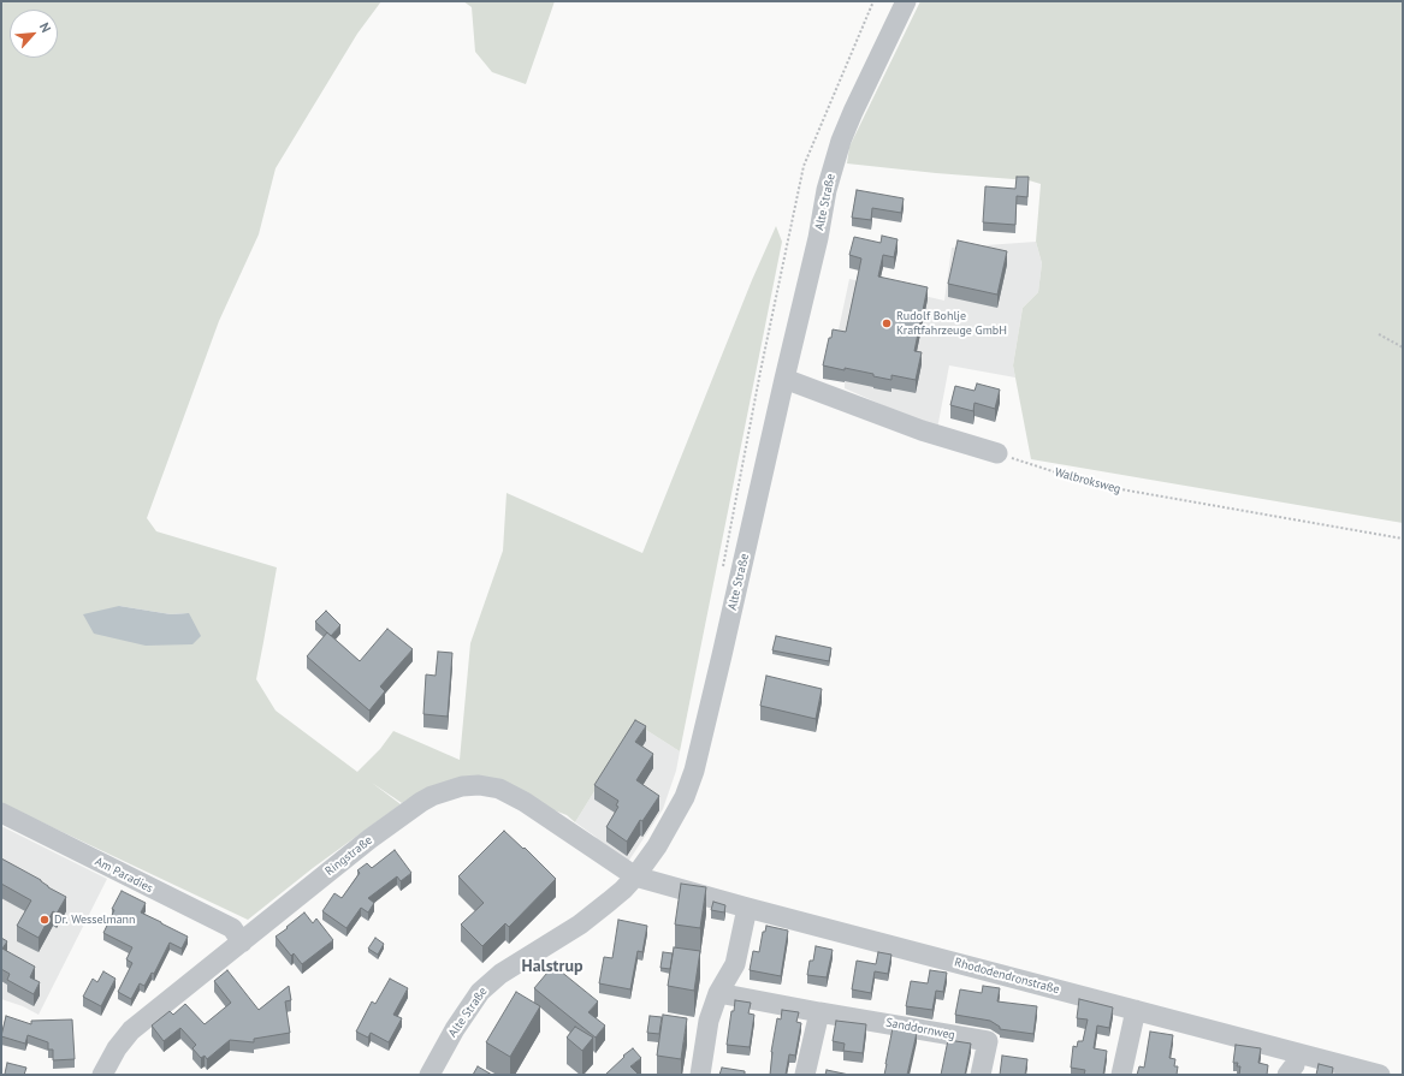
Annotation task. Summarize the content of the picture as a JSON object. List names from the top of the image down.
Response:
{
  "streets": {
    "street": [
      "Alte Straße",
      "Ringstraße",
      "Am Paradies",
      "Rhododendronstraße",
      "Sanddornweg"
    ],
    "path": ["Walbroksweg"]
  },
  "crossings": [
    ["Alte Straße", "Ringstraße"],
    ["Alte Straße", "Rhododendronstraße"],
    ["Ringstraße", "Am Paradies"],
    ["Ringstraße", "Rhododendronstraße"]
  ],
  "districts": ["Halstrup"],
  "places": ["Rudolf Bohlje Kraftfahrzeuge GmbH", "Dr. Wesselmann"],
  "north": "top right"
}
